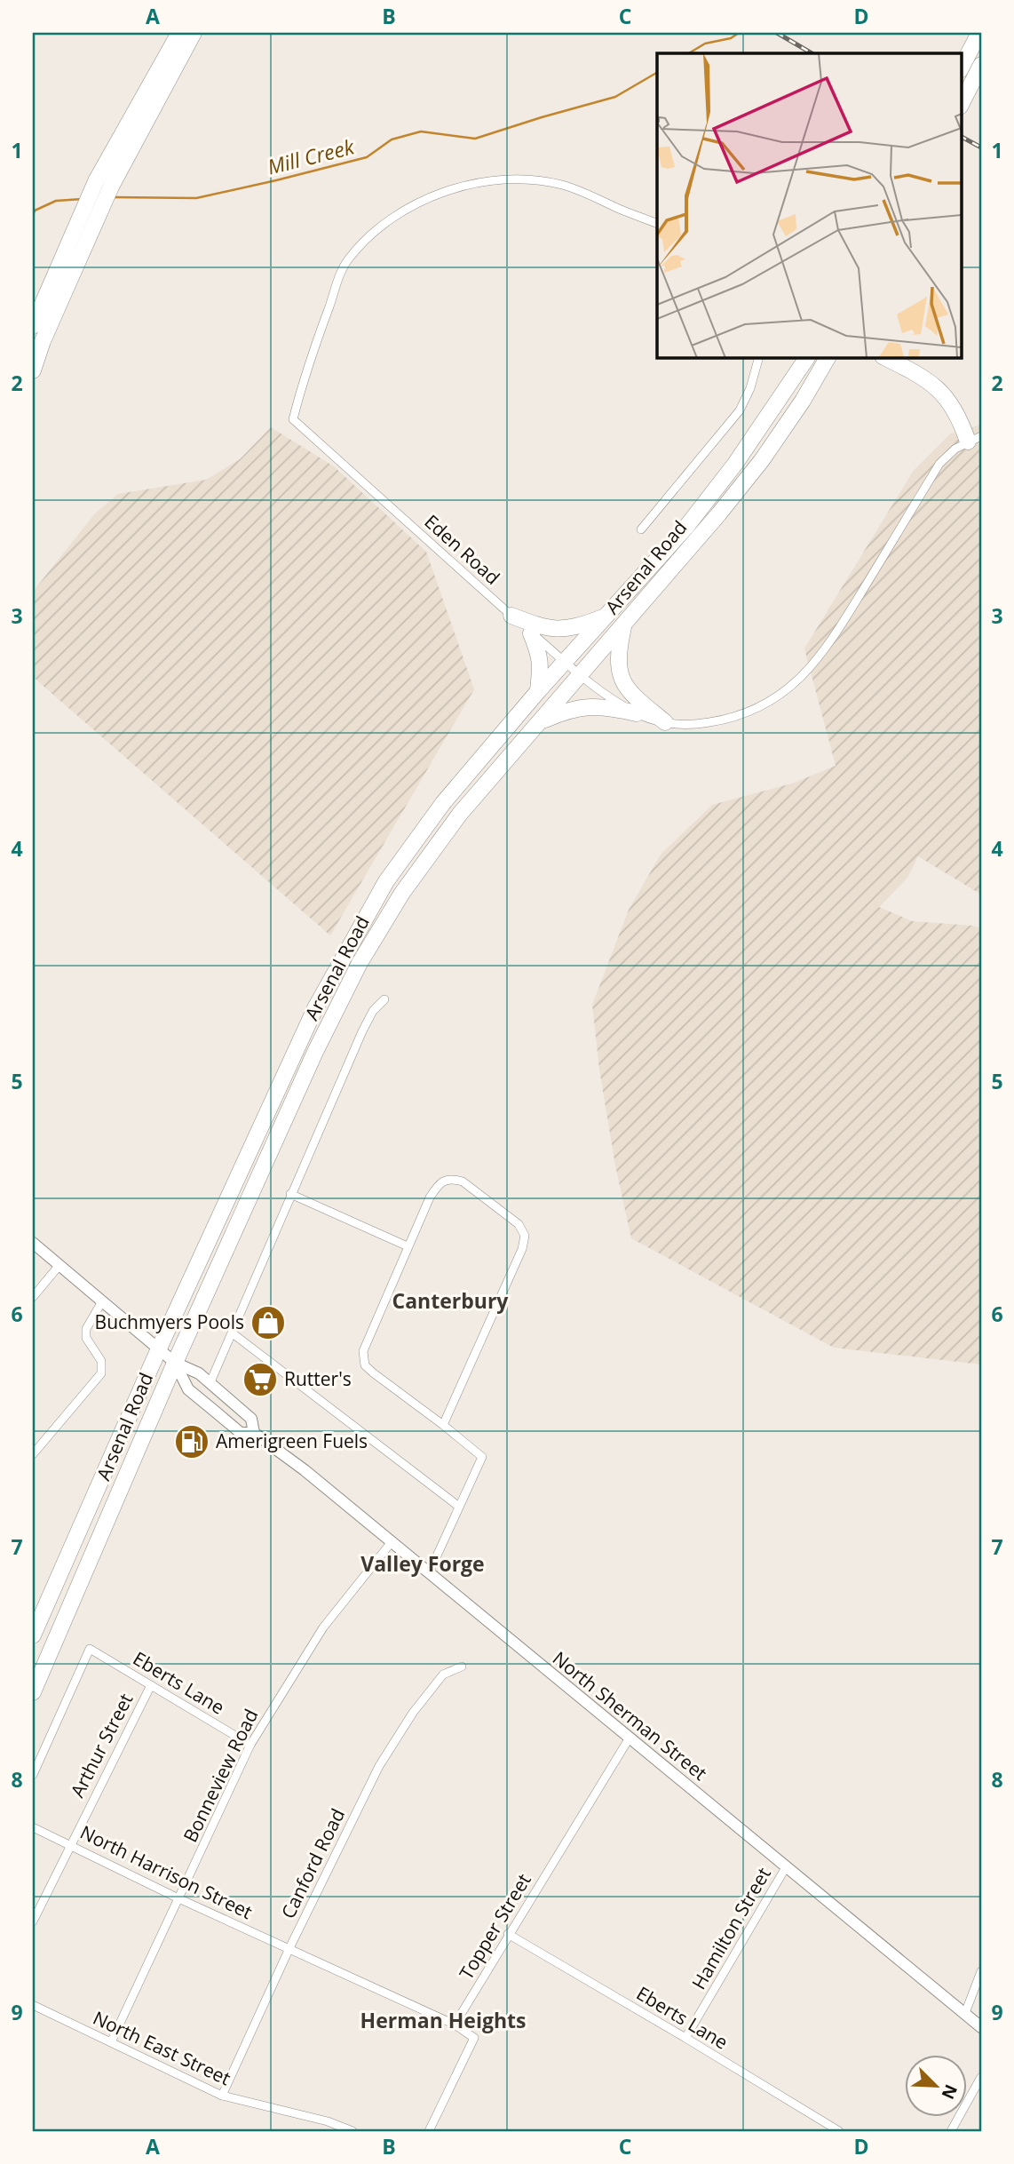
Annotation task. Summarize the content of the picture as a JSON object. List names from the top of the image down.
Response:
{
  "streets": {
    "highway": ["Arsenal Road"],
    "main road": ["North Sherman Street"],
    "street": [
      "Eden Road",
      "Eberts Lane",
      "Arthur Street",
      "Bonneview Road",
      "Canford Road",
      "North Harrison Street",
      "Topper Street",
      "Hamilton Street",
      "North East Street"
    ]
  },
  "crossings": [
    ["Eden Road", "Arsenal Road"],
    ["Arsenal Road", "North Sherman Street"],
    ["Eberts Lane", "Arthur Street"],
    ["Eberts Lane", "Bonneview Road"],
    ["Eberts Lane", "Topper Street"],
    ["Eberts Lane", "Hamilton Street"],
    ["North Sherman Street", "Bonneview Road"],
    ["North Sherman Street", "Topper Street"],
    ["North Sherman Street", "Hamilton Street"],
    ["Arthur Street", "North Harrison Street"],
    ["Bonneview Road", "North Harrison Street"],
    ["Bonneview Road", "North East Street"],
    ["Canford Road", "North Harrison Street"],
    ["Canford Road", "North East Street"],
    ["North Harrison Street", "Topper Street"]
  ],
  "districts": ["Canterbury", "Valley Forge", "Herman Heights"],
  "water": ["Mill Creek"],
  "places": {
    "shop": ["Buchmyers Pools"],
    "supermarket": ["Rutter's"],
    "fuel station": ["Amerigreen Fuels"]
  },
  "north": "bottom right",
  "grid": {
    "columns": [
      "A",
      "B",
      "C",
      "D"
    ],
    "rows": [
      "1",
      "2",
      "3",
      "4",
      "5",
      "6",
      "7",
      "8",
      "9"
    ]
  }
}
